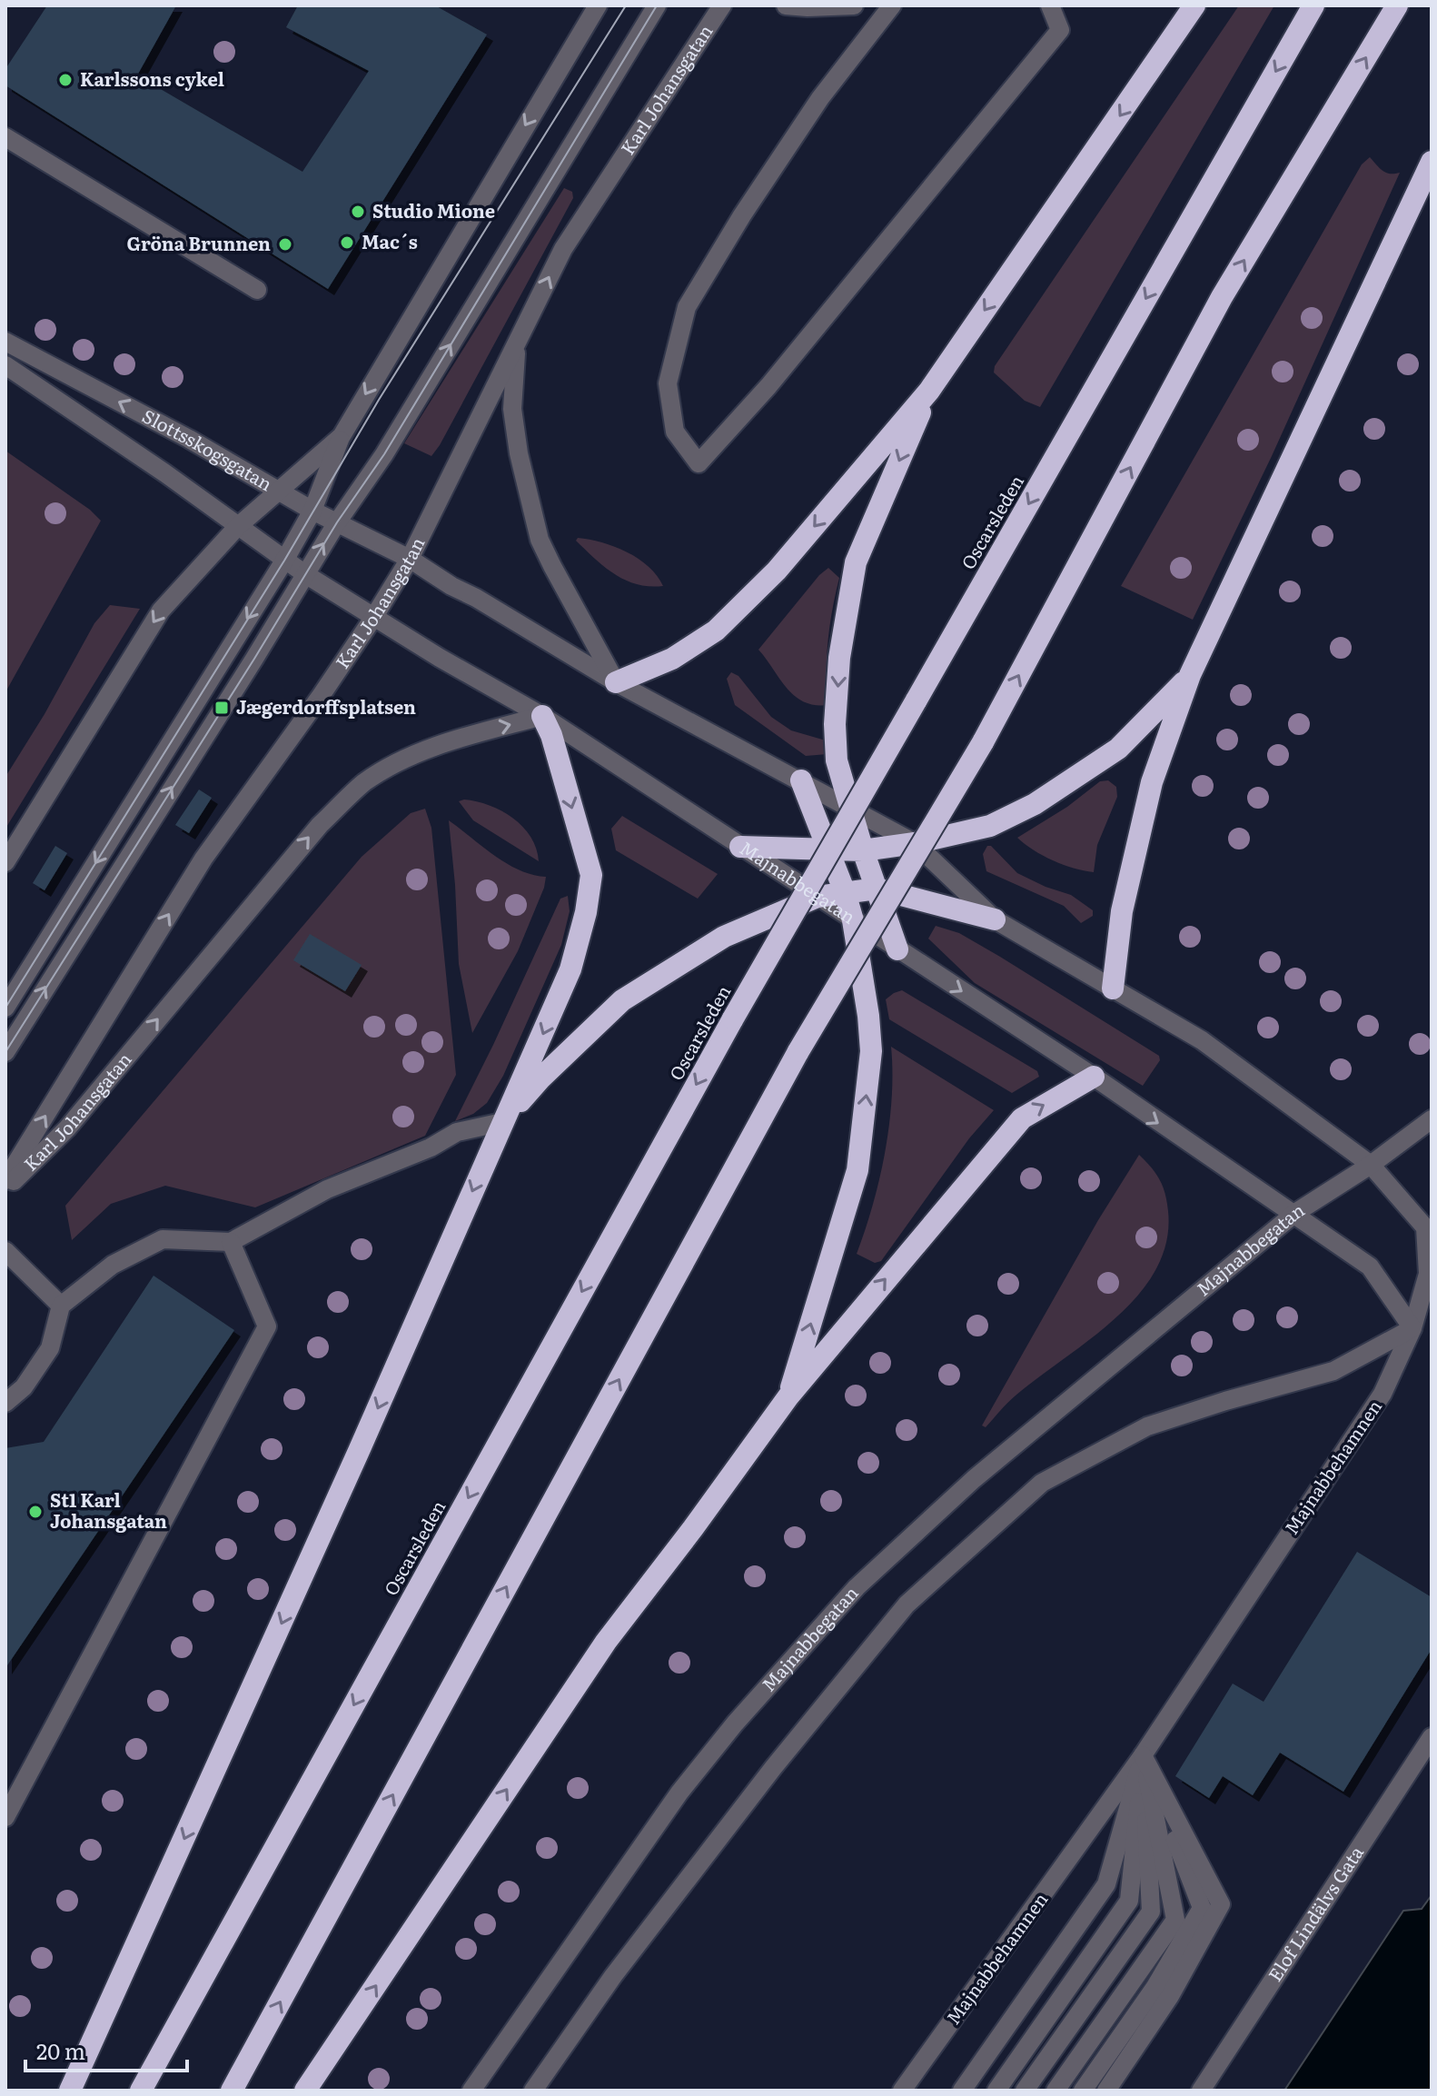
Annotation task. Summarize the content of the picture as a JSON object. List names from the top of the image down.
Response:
{
  "streets": {
    "highway": ["Oscarsleden"],
    "street": [
      "Karl Johansgatan",
      "Slottsskogsgatan",
      "Majnabbegatan",
      "Majnabbehamnen",
      "Elof Lindälvs Gata"
    ]
  },
  "crossings": [
    ["Karl Johansgatan", "Slottsskogsgatan"],
    ["Karl Johansgatan", "Majnabbegatan"],
    ["Slottsskogsgatan", "Majnabbegatan"]
  ],
  "places": {
    "other": [
      "Karlssons cykel",
      "Studio Mione",
      "Mac´s",
      "Gröna Brunnen",
      "St1 Karl Johansgatan"
    ],
    "transit": ["Jægerdorffsplatsen"]
  },
  "scale_bar": "20 m"
}
